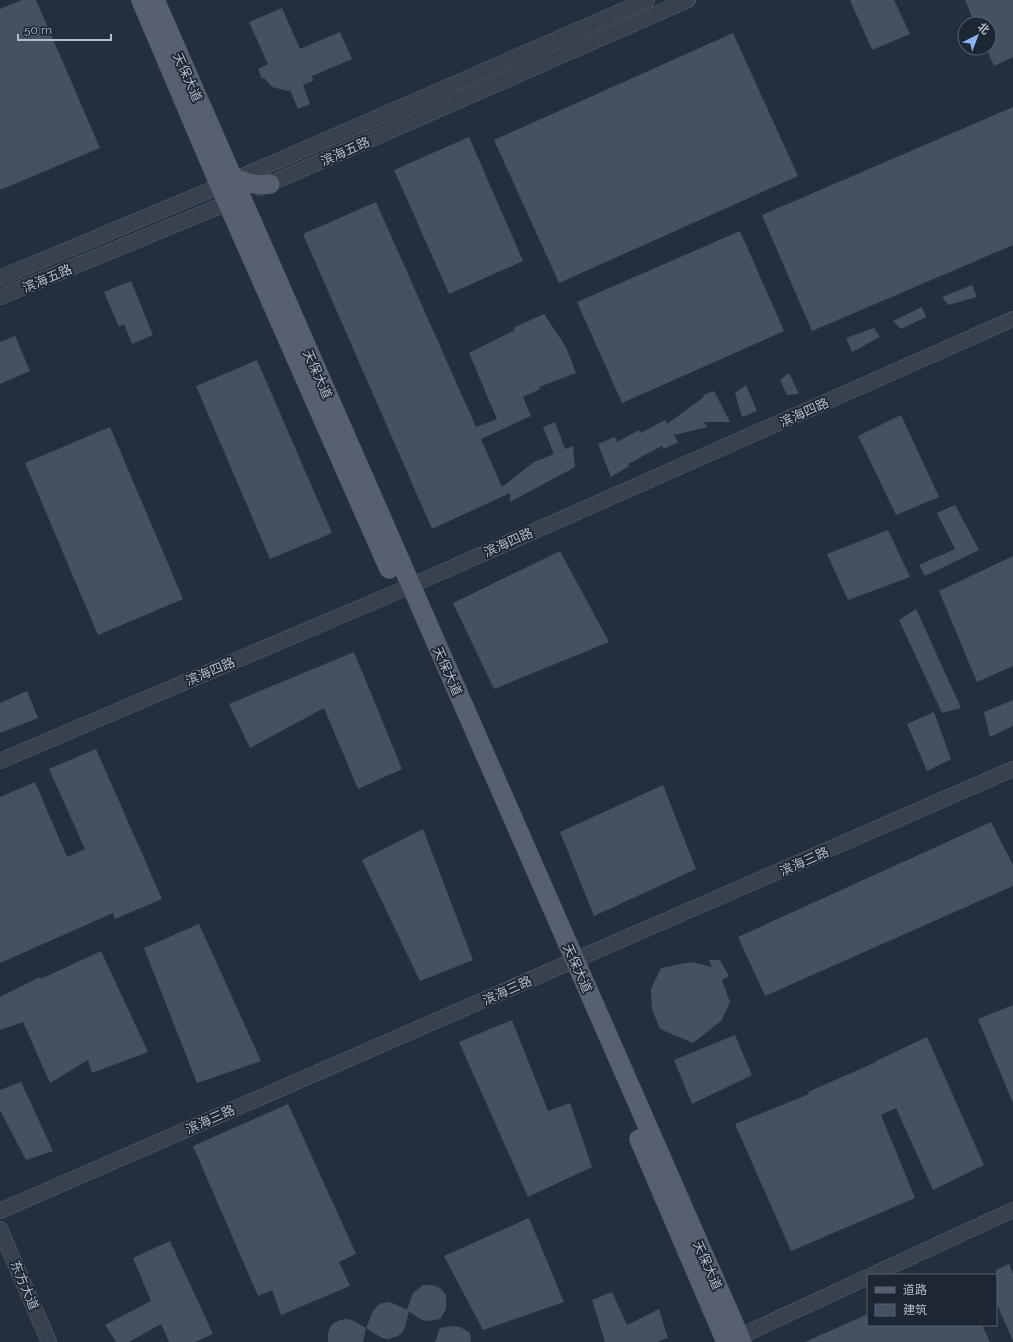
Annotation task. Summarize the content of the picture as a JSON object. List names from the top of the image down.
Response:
{
  "streets": {
    "main road": ["天保大道"],
    "street": [
      "滨海五路",
      "滨海四路",
      "滨海三路",
      "东方大道"
    ]
  },
  "crossings": [
    ["天保大道", "滨海五路"],
    ["天保大道", "滨海四路"],
    ["天保大道", "滨海三路"]
  ],
  "legend": ["道路", "建筑"],
  "scale_bar": "50 m",
  "north": "top right"
}
